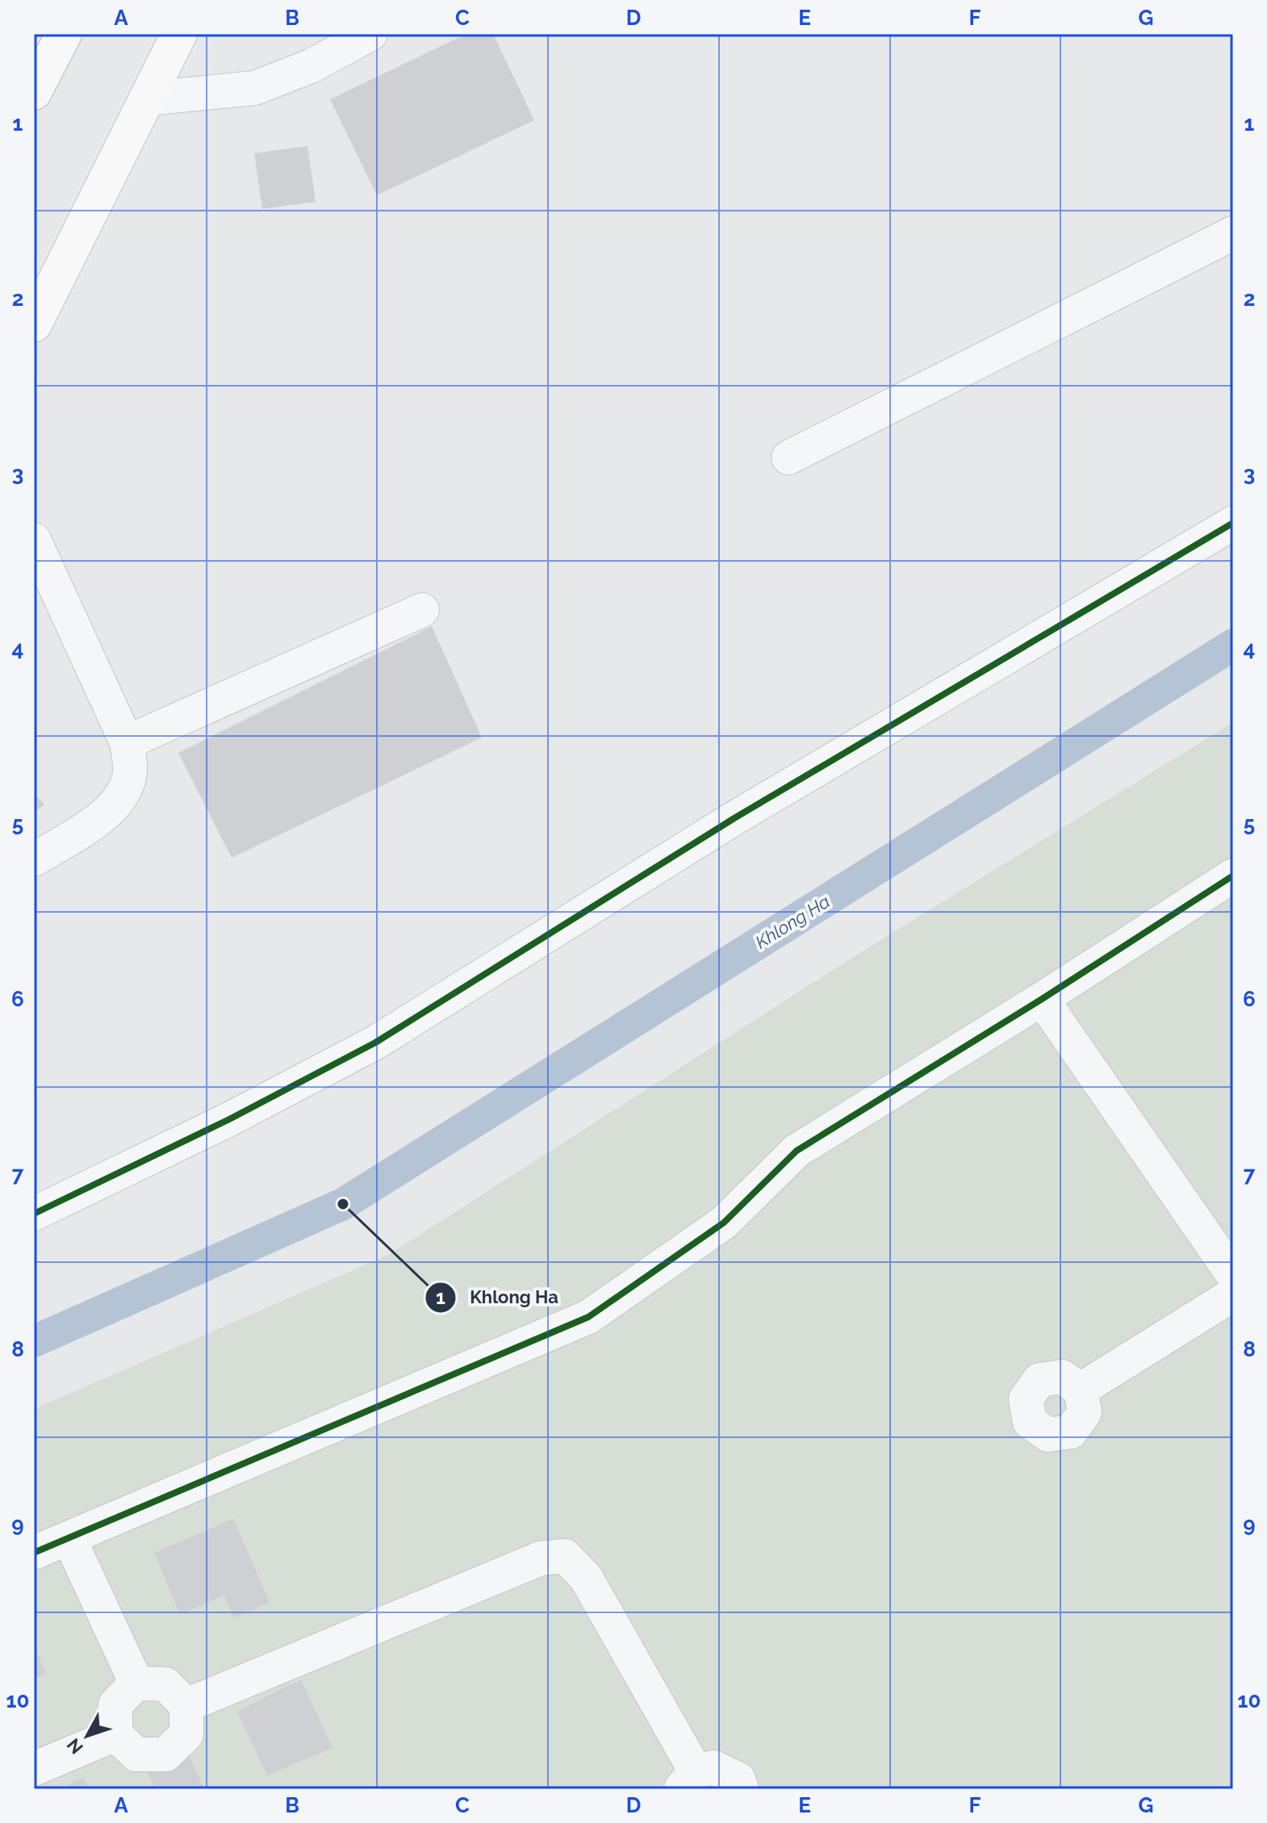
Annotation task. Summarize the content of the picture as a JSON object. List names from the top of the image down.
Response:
{
  "water": ["Khlong Ha"],
  "places": ["Khlong Ha"],
  "north": "bottom left",
  "grid": {
    "columns": [
      "A",
      "B",
      "C",
      "D",
      "E",
      "F",
      "G"
    ],
    "rows": [
      "1",
      "2",
      "3",
      "4",
      "5",
      "6",
      "7",
      "8",
      "9",
      "10"
    ]
  }
}
